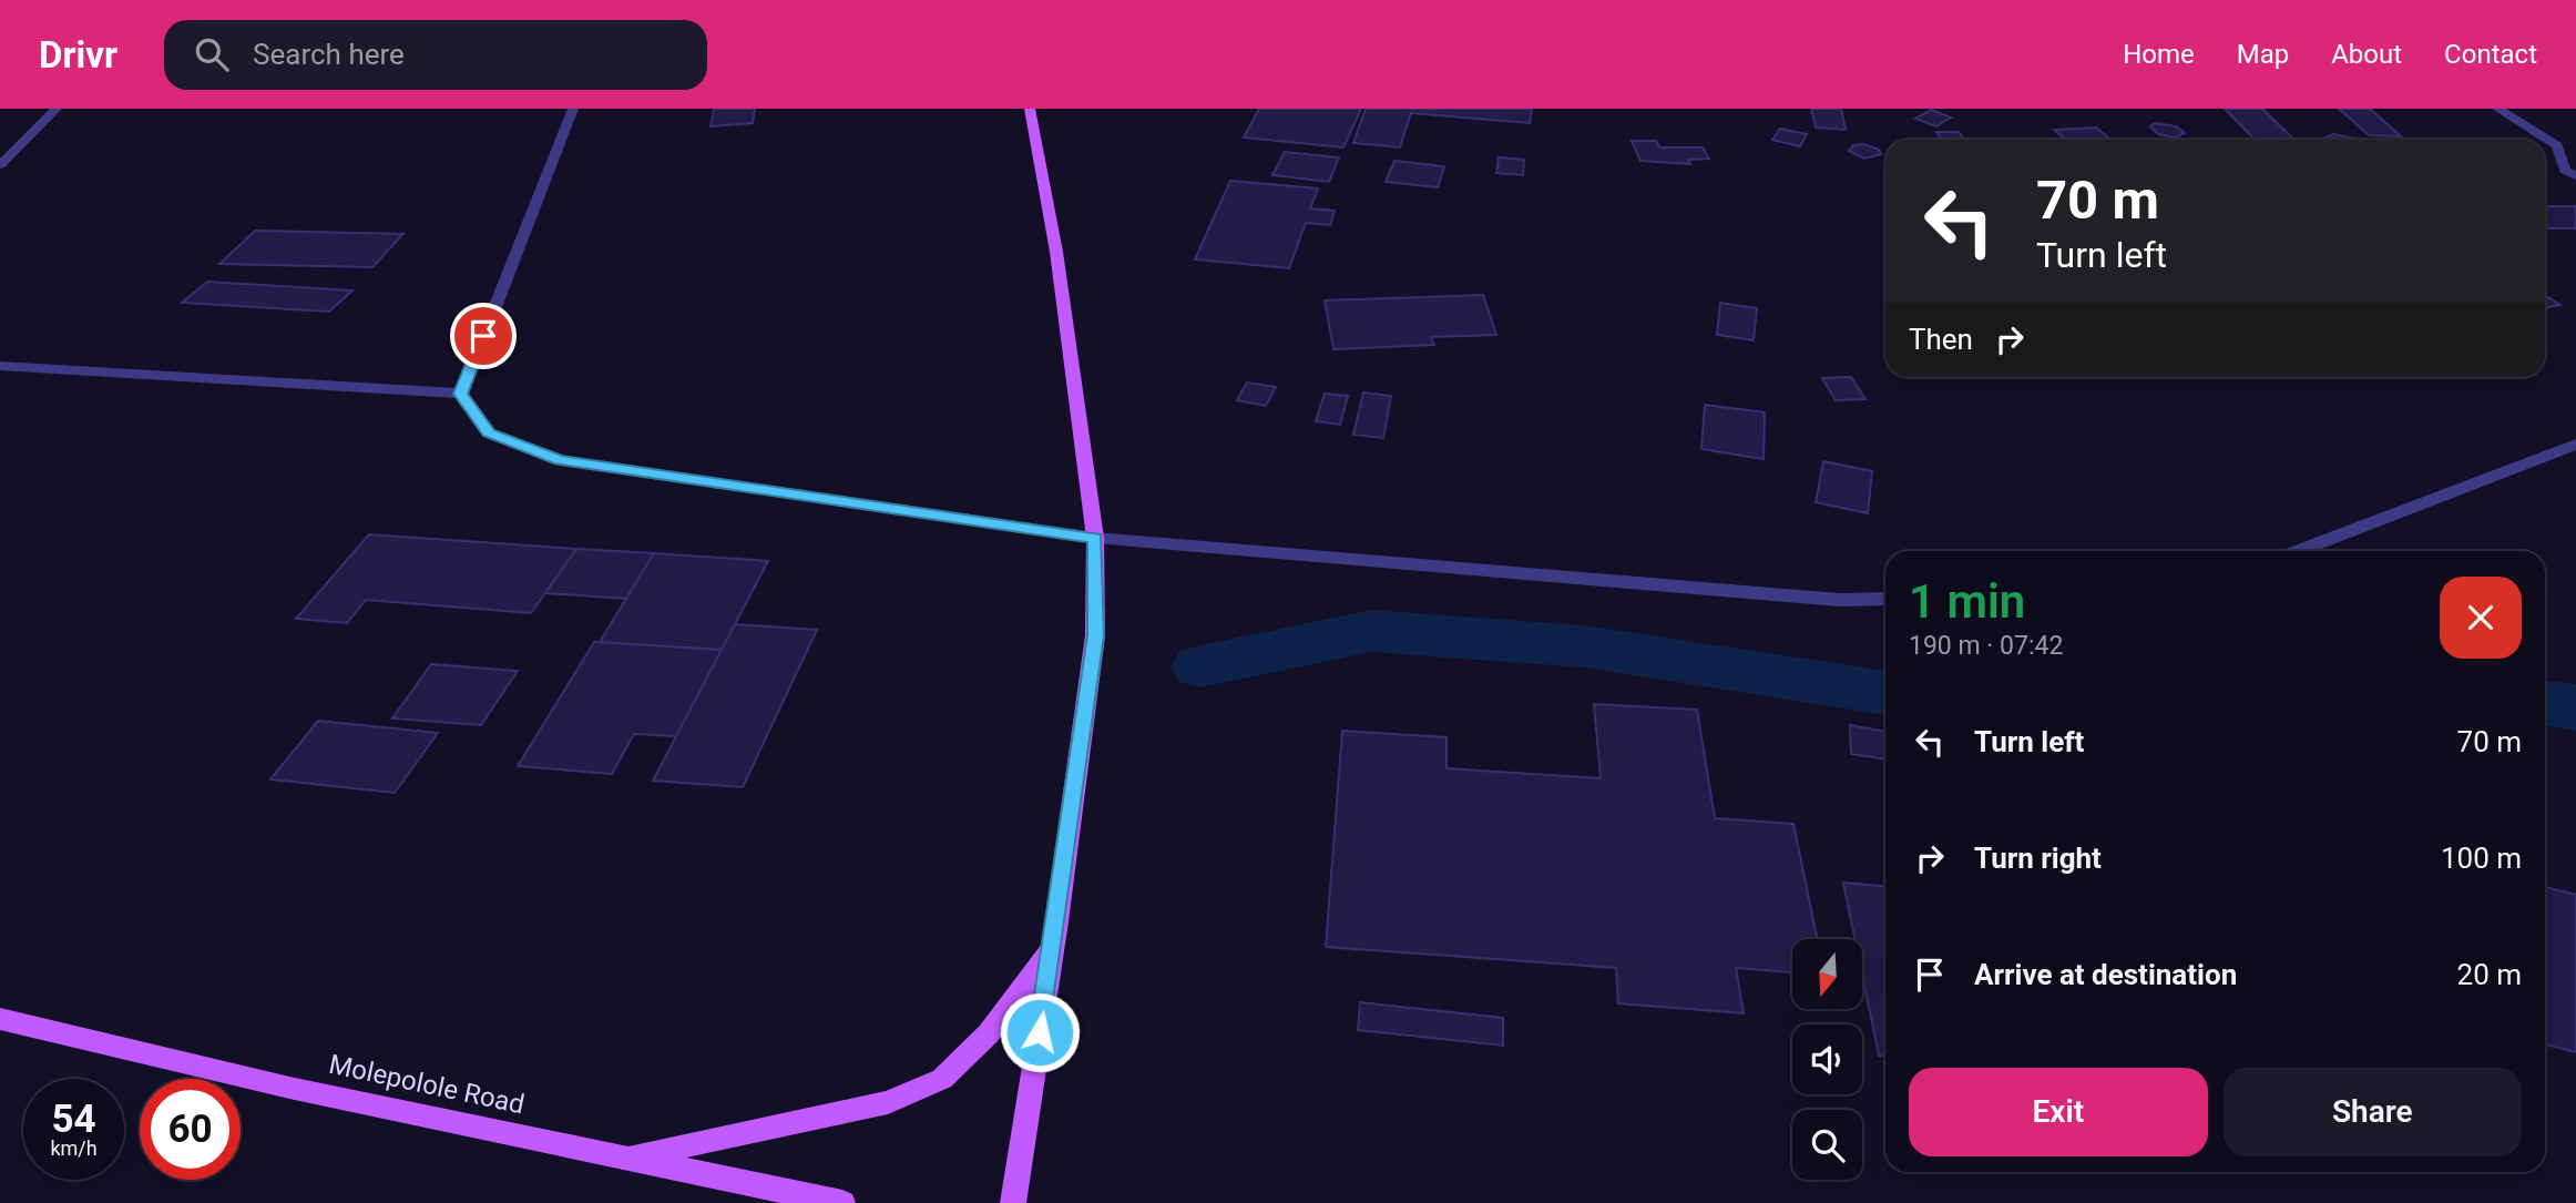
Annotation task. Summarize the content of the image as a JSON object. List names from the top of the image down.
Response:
{
  "streets": {
    "main road": ["Molepolole Road"]
  },
  "north": "bottom",
  "page": {
    "header": "Drivr",
    "search": "Search here",
    "nav": [
      "Home",
      "Map",
      "About",
      "Contact"
    ],
    "turn": ["70 m", "Turn left"],
    "then": "Then",
    "heading": ["1 min", "190 m · 07:42"],
    "list": [
      {
        "name": "Turn left",
        "value": "70 m"
      },
      {
        "name": "Turn right",
        "value": "100 m"
      },
      {
        "name": "Arrive at destination",
        "value": "20 m"
      }
    ],
    "buttons": ["Exit", "Share"],
    "speed": "54 km/h",
    "limit": "60"
  }
}
